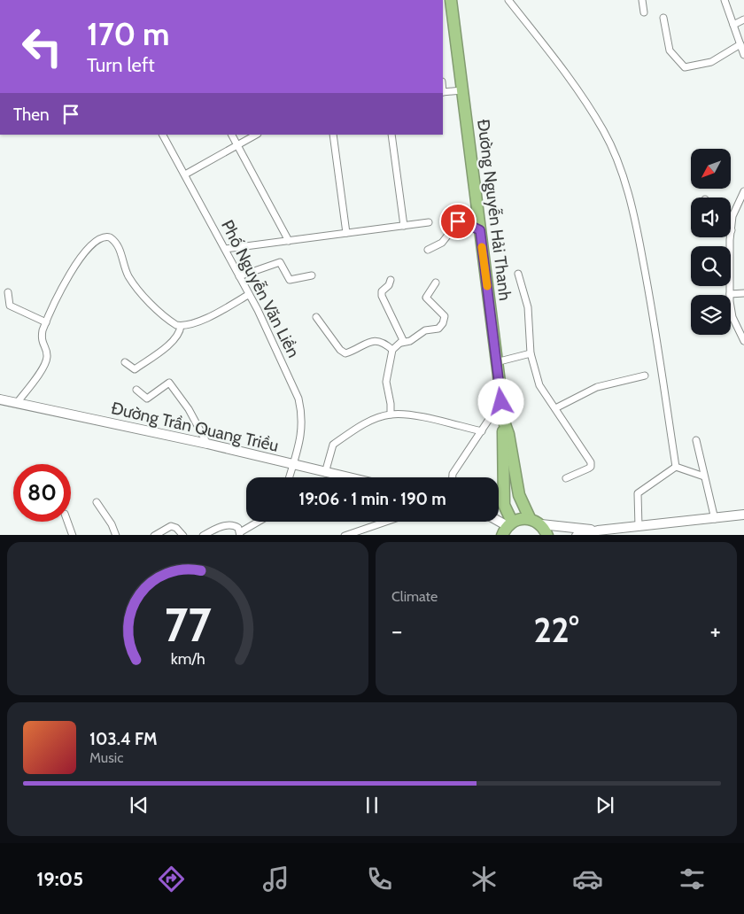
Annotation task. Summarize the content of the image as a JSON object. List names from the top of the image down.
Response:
{
  "streets": {
    "highway": ["Đường Nguyễn Hải Thanh"],
    "main road": ["Đường Trần Quang Triều"],
    "street": ["Phố Nguyễn Văn Liền"]
  },
  "crossings": [
    ["Phố Nguyễn Văn Liền", "Đường Trần Quang Triều"]
  ],
  "north": "bottom left",
  "page": {
    "turn": ["170 m", "Turn left"],
    "then": "Then",
    "limit": "80",
    "trip": "19:06 · 1 min · 190 m",
    "tile": "Climate",
    "heat": ["−", "22°", "+"],
    "song": ["103.4 FM", "Music"],
    "tabs": "19:05",
    "gauge": ["77", "km/h"]
  }
}
